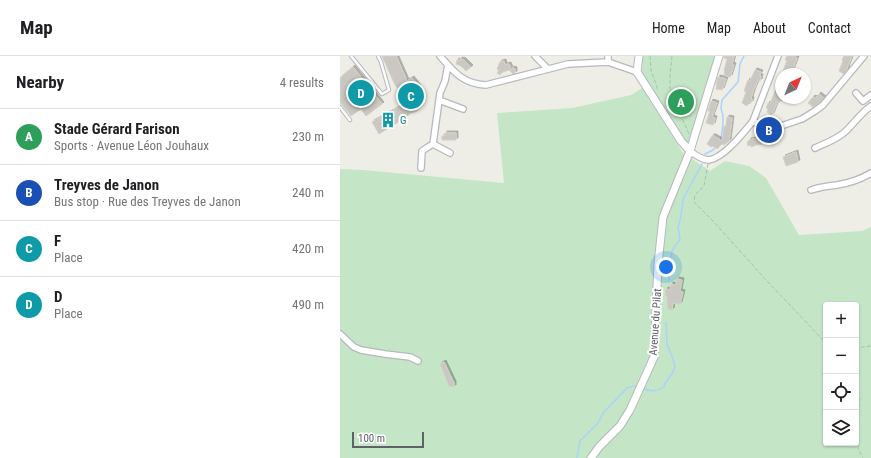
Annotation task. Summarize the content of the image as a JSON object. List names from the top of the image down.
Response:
{
  "streets": {
    "main road": ["Avenue du Pilat"]
  },
  "places": {
    "building": ["G"]
  },
  "scale_bar": "100 m",
  "north": "top right",
  "page": {
    "header": "Map",
    "nav": [
      "Home",
      "Map",
      "About",
      "Contact"
    ],
    "heading": ["Nearby", "4 results"],
    "pins": [
      "D",
      "C",
      "A",
      "B"
    ],
    "list": [
      {
        "mark": "A",
        "name": "Stade Gérard Farison",
        "note": "Sports · Avenue Léon Jouhaux",
        "value": "230 m"
      },
      {
        "mark": "B",
        "name": "Treyves de Janon",
        "note": "Bus stop · Rue des Treyves de Janon",
        "value": "240 m"
      },
      {
        "mark": "C",
        "name": "F",
        "note": "Place",
        "value": "420 m"
      },
      {
        "mark": "D",
        "name": "D",
        "note": "Place",
        "value": "490 m"
      }
    ],
    "map_buttons": ["+", "−"],
    "scale": "100 m"
  }
}
